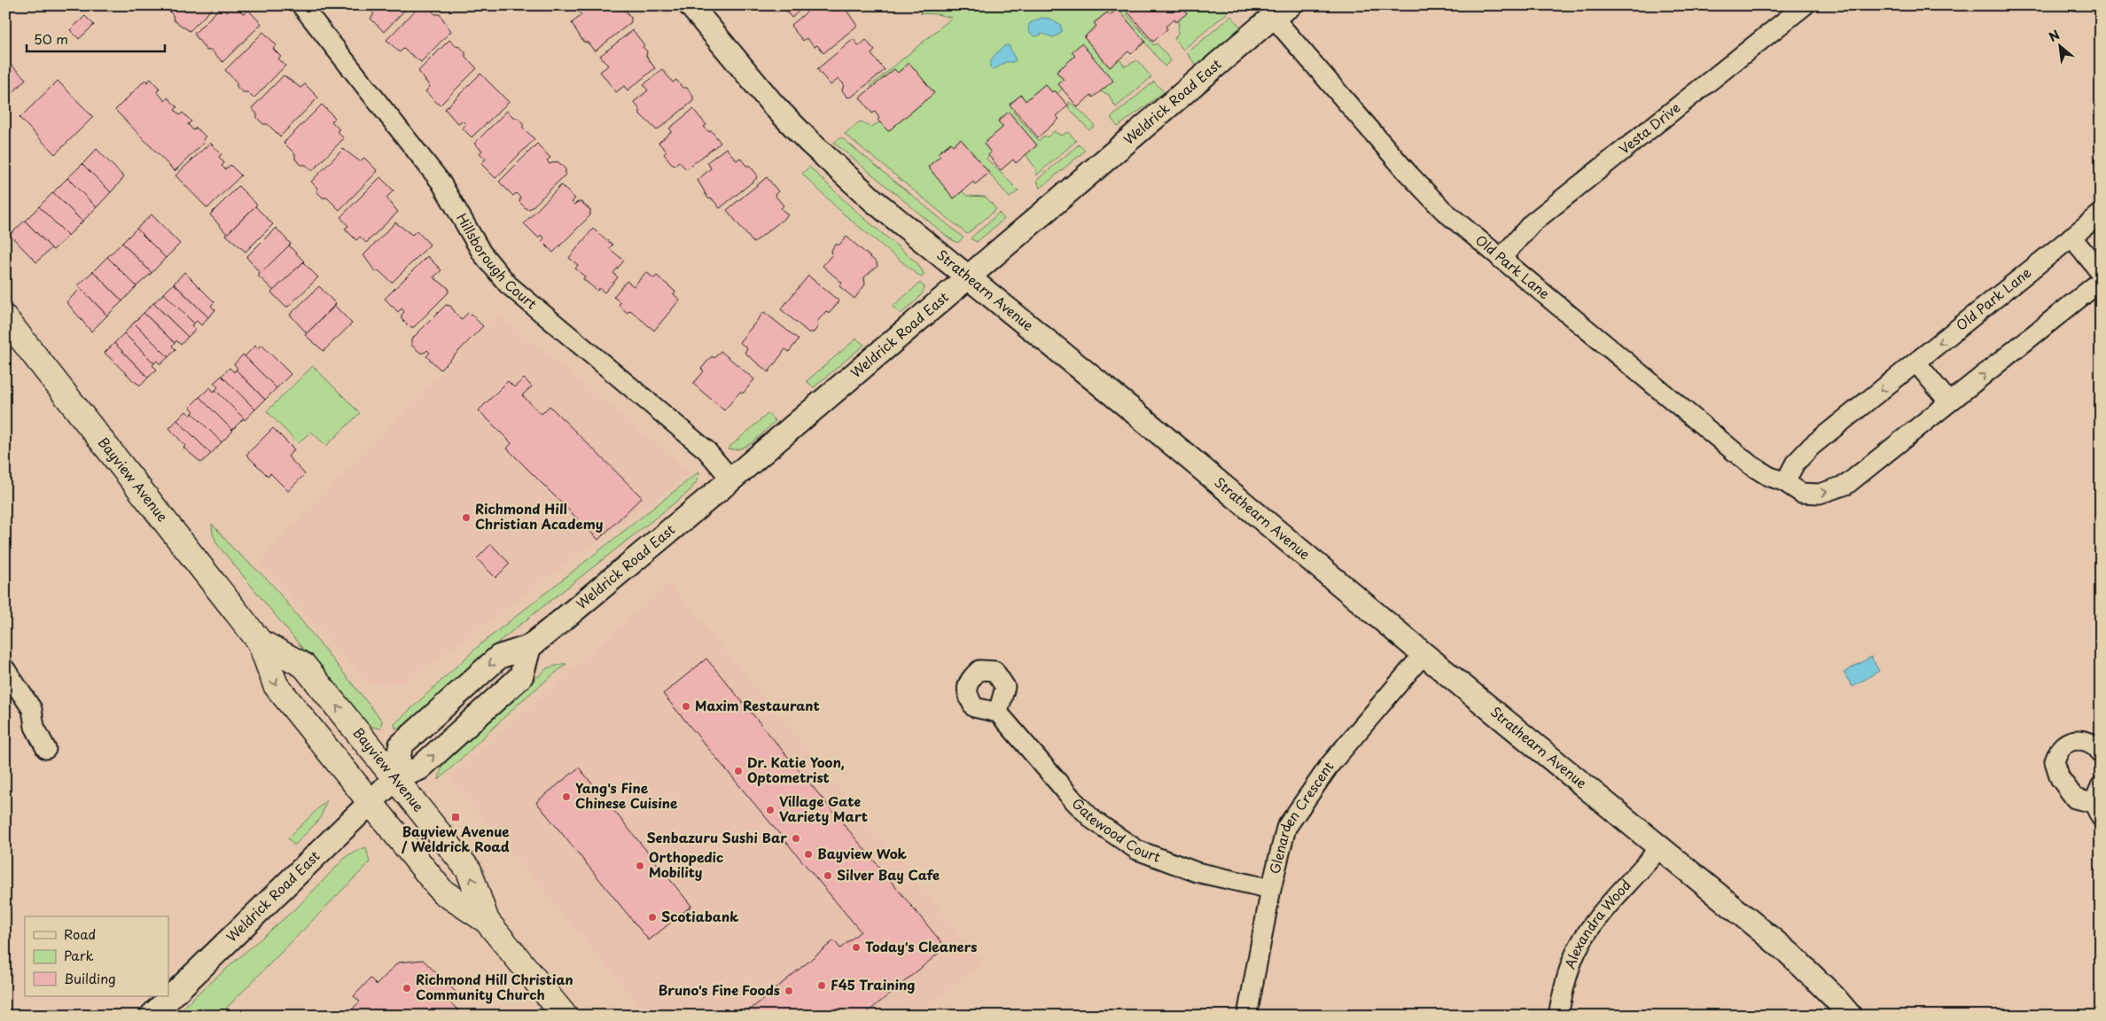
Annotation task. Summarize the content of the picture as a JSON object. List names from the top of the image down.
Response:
{
  "streets": {
    "main road": ["Bayview Avenue"],
    "street": [
      "Weldrick Road East",
      "Vesta Drive",
      "Hillsborough Court",
      "Old Park Lane",
      "Strathearn Avenue",
      "Glenarden Crescent",
      "Gatewood Court",
      "Alexandra Wood"
    ]
  },
  "crossings": [
    ["Weldrick Road East", "Hillsborough Court"],
    ["Weldrick Road East", "Old Park Lane"],
    ["Weldrick Road East", "Strathearn Avenue"],
    ["Weldrick Road East", "Bayview Avenue"],
    ["Vesta Drive", "Old Park Lane"],
    ["Strathearn Avenue", "Glenarden Crescent"],
    ["Strathearn Avenue", "Alexandra Wood"],
    ["Glenarden Crescent", "Gatewood Court"]
  ],
  "places": {
    "other": [
      "Richmond Hill Christian Academy",
      "Maxim Restaurant",
      "Dr. Katie Yoon, Optometrist",
      "Yang's Fine Chinese Cuisine",
      "Village Gate Variety Mart",
      "Senbazuru Sushi Bar",
      "Bayview Wok",
      "Orthopedic Mobility",
      "Silver Bay Cafe",
      "Scotiabank",
      "Today's Cleaners",
      "F45 Training",
      "Richmond Hill Christian Community Church",
      "Bruno's Fine Foods"
    ],
    "transit": ["Bayview Avenue / Weldrick Road"]
  },
  "legend": ["Road", "Park", "Building"],
  "scale_bar": "50 m",
  "north": "top left"
}
